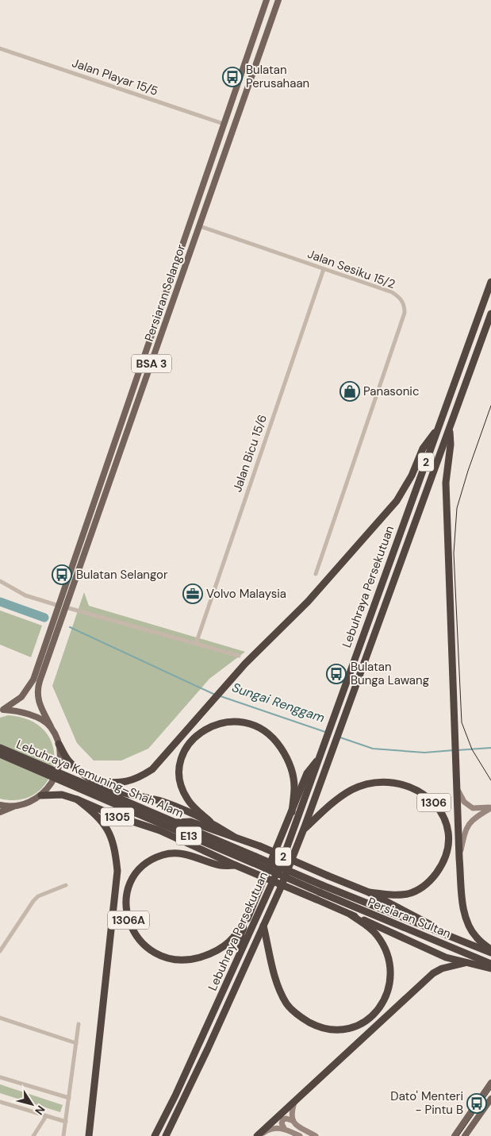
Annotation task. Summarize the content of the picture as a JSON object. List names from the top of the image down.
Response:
{
  "streets": {
    "highway": [
      "2",
      "Lebuhraya Persekutuan",
      "Lebuhraya Kemuning–Shah Alam",
      "1306",
      "1305",
      "E13",
      "Persiaran Sultan",
      "1306A"
    ],
    "main road": ["Persiaran Selangor", "BSA 3"],
    "street": ["Jalan Playar 15/5", "Jalan Sesiku 15/2", "Jalan Bicu 15/6"]
  },
  "crossings": [
    ["Jalan Playar 15/5", "Persiaran Selangor"],
    ["Jalan Sesiku 15/2", "Persiaran Selangor"],
    ["Jalan Sesiku 15/2", "Jalan Bicu 15/6"],
    ["Lebuhraya Persekutuan", "1306"],
    ["Lebuhraya Kemuning–Shah Alam", "Persiaran Sultan"]
  ],
  "water": ["Sungai Renggam"],
  "places": {
    "bus stop": [
      "Bulatan Perusahaan",
      "Bulatan Selangor",
      "Bulatan Bunga Lawang",
      "Dato' Menteri - Pintu B"
    ],
    "shop": ["Panasonic"],
    "office": ["Volvo Malaysia"]
  },
  "north": "bottom right"
}
